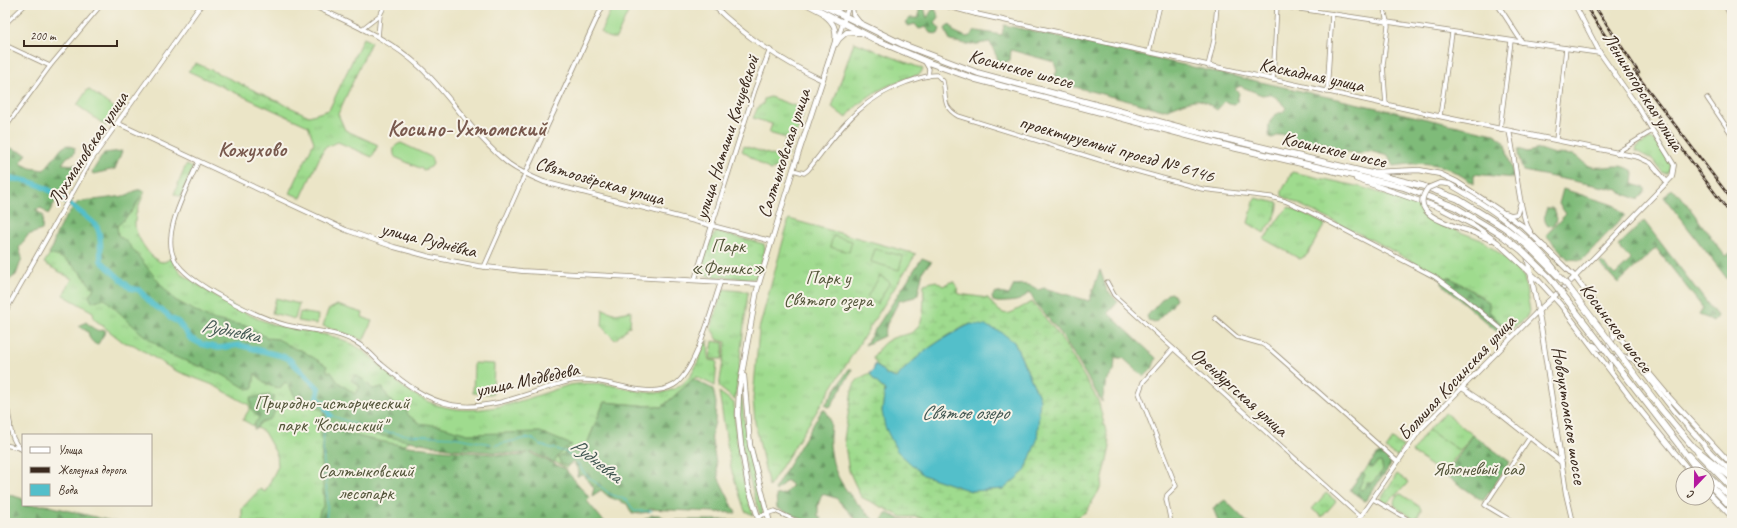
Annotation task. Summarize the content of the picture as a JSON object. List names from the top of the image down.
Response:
{
  "streets": {
    "main road": ["Косинское шоссе", "Салтыковская улица", "Новоухтомское шоссе"],
    "street": [
      "Каскадная улица",
      "Лениногорская улица",
      "улица Наташи Качуевской",
      "Лухмановская улица",
      "проектируемый проезд № 6146",
      "Святоозёрская улица",
      "улица Руднёвка",
      "Большая Косинская улица",
      "улица Медведева",
      "Оренбургская улица"
    ]
  },
  "crossings": [
    ["Косинское шоссе", "Салтыковская улица"],
    ["Каскадная улица", "Лениногорская улица"],
    ["улица Наташи Качуевской", "Святоозёрская улица"],
    ["улица Наташи Качуевской", "улица Руднёвка"],
    ["Лухмановская улица", "улица Руднёвка"],
    ["проектируемый проезд № 6146", "Большая Косинская улица"],
    ["Салтыковская улица", "Святоозёрская улица"],
    ["Салтыковская улица", "улица Руднёвка"],
    ["улица Руднёвка", "улица Медведева"],
    ["Большая Косинская улица", "Оренбургская улица"],
    ["Большая Косинская улица", "Новоухтомское шоссе"]
  ],
  "districts": ["Косино-Ухтомский", "Кожухово"],
  "water": ["Рудневка", "Святое озеро"],
  "parks": [
    "Парк «Феникс»",
    "Парк у Святого озера",
    "Природно-исторический парк \"Косинский\"",
    "Яблоневый сад",
    "Салтыковский лесопарк"
  ],
  "legend": ["Улица", "Железная дорога", "Вода"],
  "scale_bar": "200 m",
  "north": "bottom"
}
